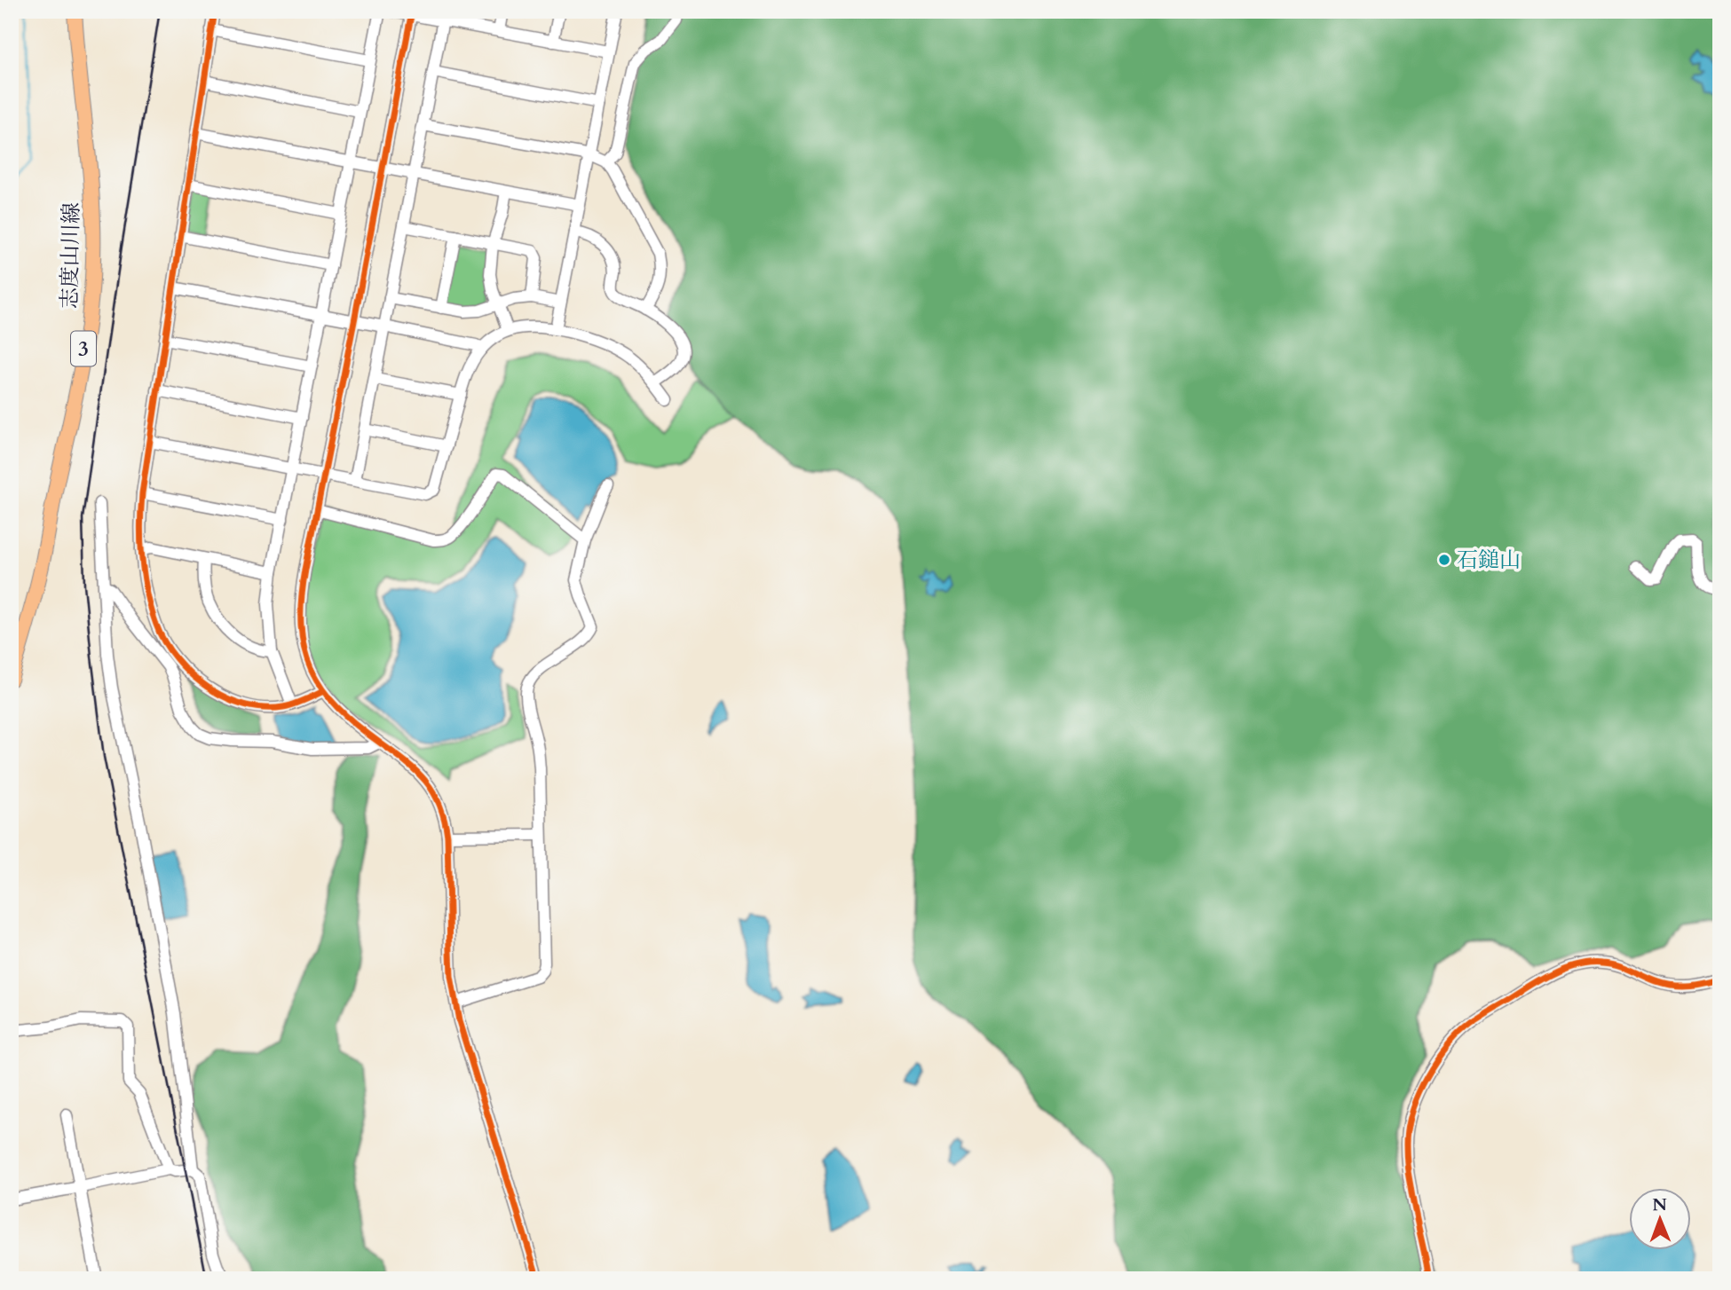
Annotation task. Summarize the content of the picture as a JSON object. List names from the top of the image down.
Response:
{
  "streets": {
    "main road": ["志度山川線", "3"]
  },
  "places": ["石鎚山"],
  "north": "top"
}
